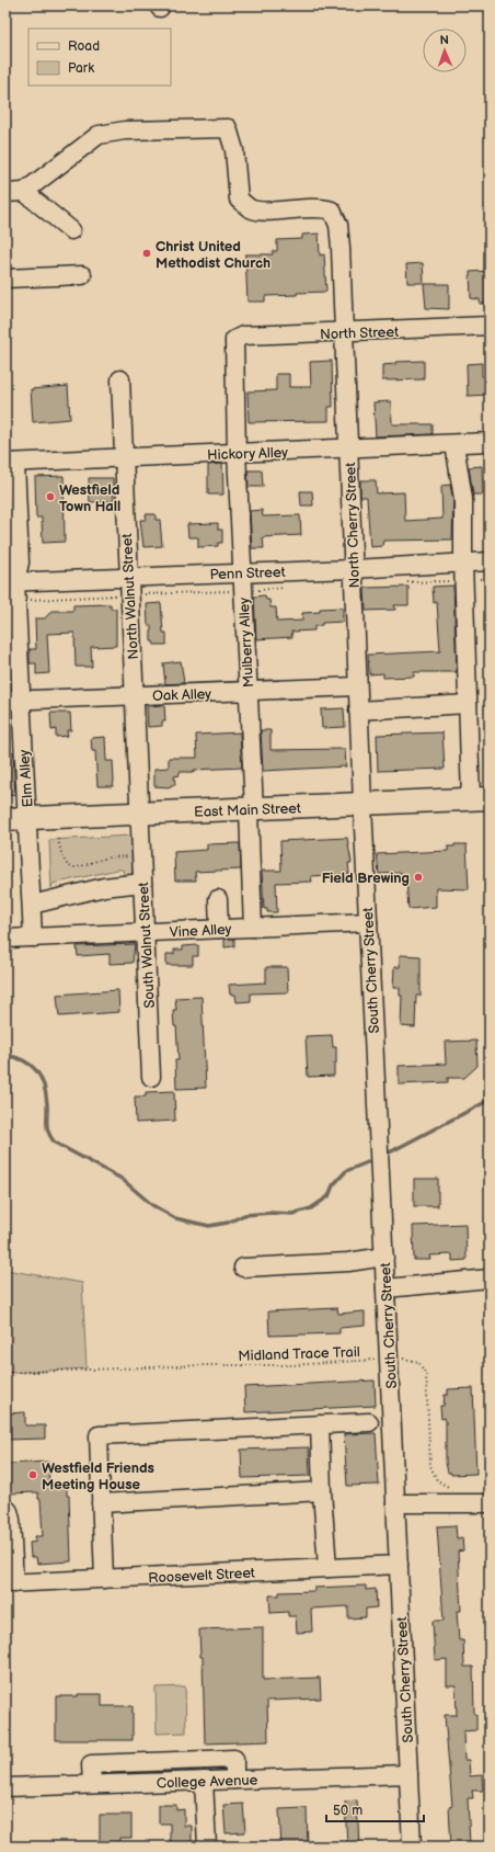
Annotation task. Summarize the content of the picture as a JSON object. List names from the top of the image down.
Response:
{
  "streets": {
    "main road": ["East Main Street"],
    "street": [
      "North Street",
      "Hickory Alley",
      "North Cherry Street",
      "Penn Street",
      "North Walnut Street",
      "Mulberry Alley",
      "Oak Alley",
      "Elm Alley",
      "Vine Alley",
      "South Walnut Street",
      "South Cherry Street",
      "Roosevelt Street",
      "College Avenue"
    ],
    "path": ["Midland Trace Trail"]
  },
  "crossings": [
    ["North Street", "North Cherry Street"],
    ["North Street", "Mulberry Alley"],
    ["Hickory Alley", "North Cherry Street"],
    ["Hickory Alley", "North Walnut Street"],
    ["Hickory Alley", "Mulberry Alley"],
    ["Hickory Alley", "Elm Alley"],
    ["North Cherry Street", "Penn Street"],
    ["North Cherry Street", "Oak Alley"],
    ["North Cherry Street", "East Main Street"],
    ["North Cherry Street", "South Cherry Street"],
    ["Penn Street", "North Walnut Street"],
    ["Penn Street", "Mulberry Alley"],
    ["Penn Street", "Elm Alley"],
    ["North Walnut Street", "Oak Alley"],
    ["North Walnut Street", "East Main Street"],
    ["North Walnut Street", "South Walnut Street"],
    ["Mulberry Alley", "Oak Alley"],
    ["Mulberry Alley", "East Main Street"],
    ["Mulberry Alley", "Vine Alley"],
    ["Oak Alley", "Elm Alley"],
    ["Elm Alley", "East Main Street"],
    ["Elm Alley", "Vine Alley"],
    ["East Main Street", "South Walnut Street"],
    ["East Main Street", "South Cherry Street"],
    ["Vine Alley", "South Walnut Street"],
    ["Vine Alley", "South Cherry Street"],
    ["South Cherry Street", "Midland Trace Trail"],
    ["South Cherry Street", "Roosevelt Street"],
    ["South Cherry Street", "College Avenue"]
  ],
  "places": [
    "Christ United Methodist Church",
    "Westfield Town Hall",
    "Field Brewing",
    "Westfield Friends Meeting House"
  ],
  "legend": ["Road", "Park"],
  "scale_bar": "50 m",
  "north": "top"
}
